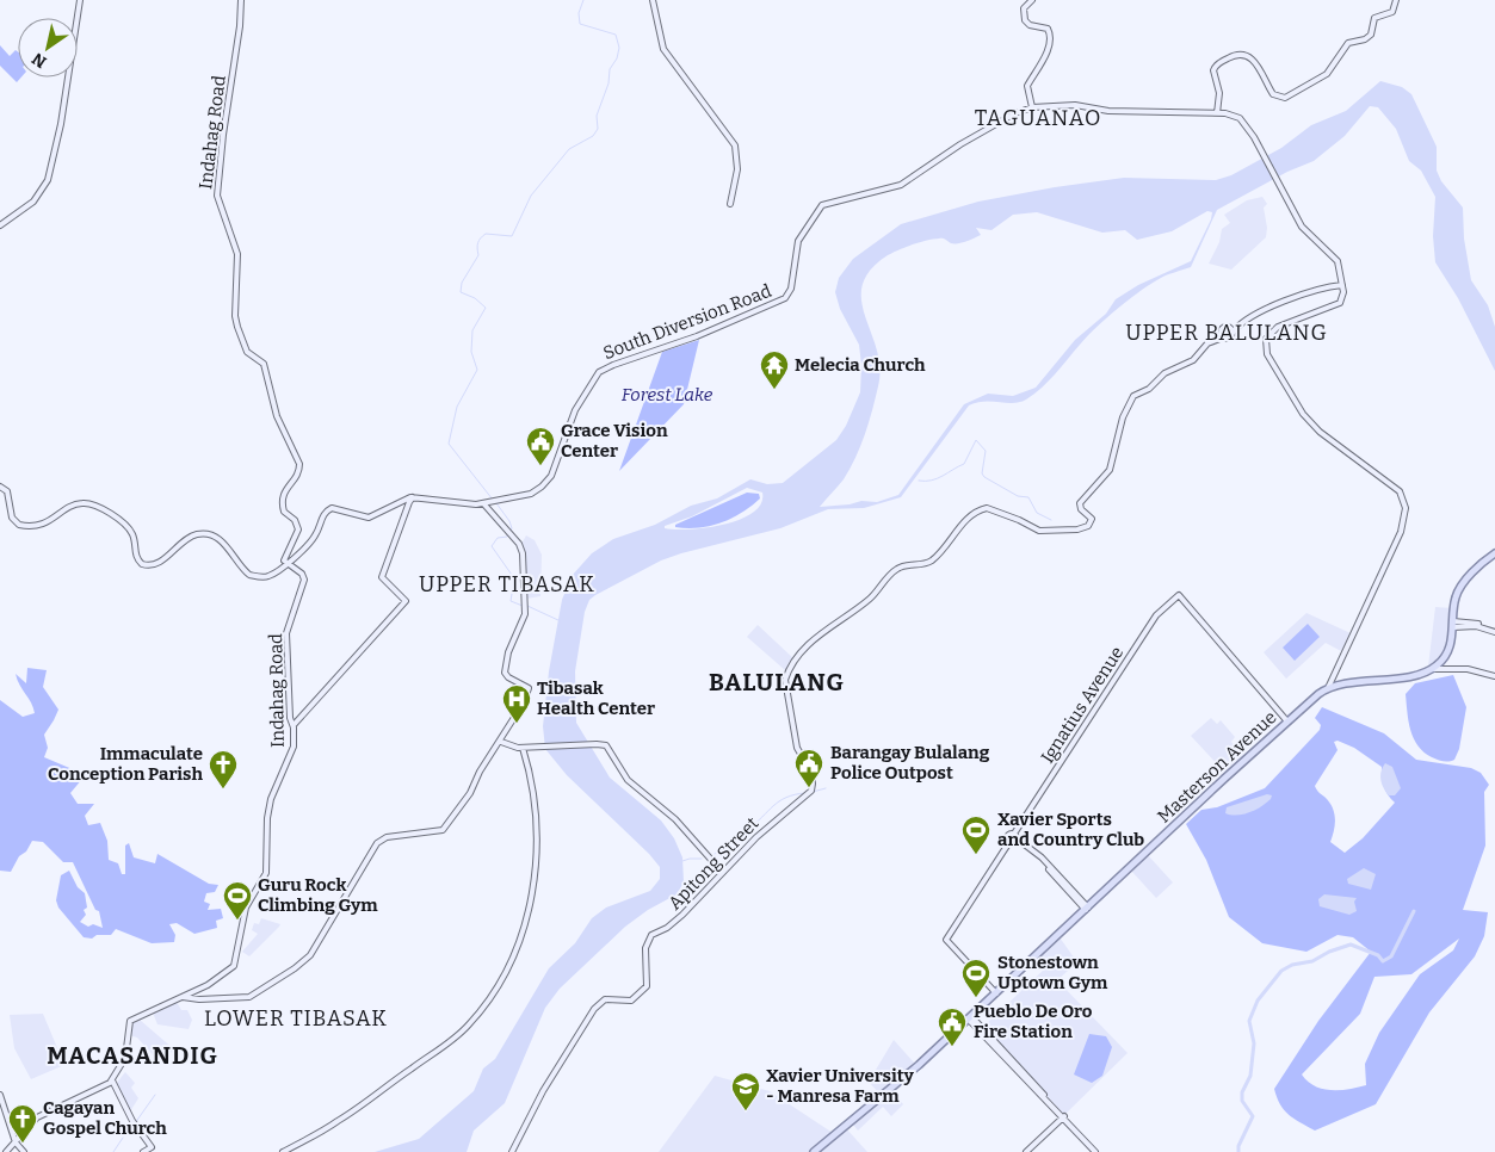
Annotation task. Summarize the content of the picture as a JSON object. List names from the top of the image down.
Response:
{
  "streets": {
    "main road": ["Masterson Avenue"],
    "street": [
      "Indahag Road",
      "South Diversion Road",
      "Ignatius Avenue",
      "Apitong Street"
    ]
  },
  "crossings": [
    ["Ignatius Avenue", "Masterson Avenue"]
  ],
  "districts": [
    "TAGUANAO",
    "UPPER BALULANG",
    "UPPER TIBASAK",
    "BALULANG",
    "LOWER TIBASAK",
    "MACASANDIG"
  ],
  "parks": ["Forest Lake"],
  "places": {
    "temple": ["Melecia Church"],
    "public building": ["Grace Vision Center", "Barangay Bulalang Police Outpost", "Pueblo De Oro Fire Station"],
    "hospital": ["Tibasak Health Center"],
    "church": ["Immaculate Conception Parish", "Cagayan Gospel Church"],
    "sports": ["Xavier Sports and Country Club", "Guru Rock Climbing Gym", "Stonestown Uptown Gym"],
    "school or university": ["Xavier University - Manresa Farm"]
  },
  "north": "bottom left"
}
